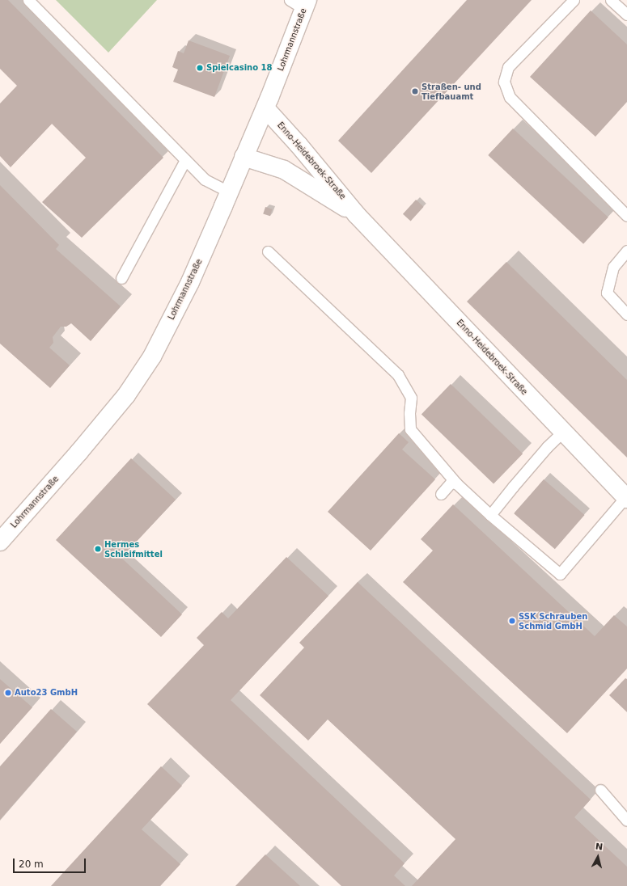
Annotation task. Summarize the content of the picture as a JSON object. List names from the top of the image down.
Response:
{
  "streets": {
    "street": ["Lohrmannstraße", "Enno-Heidebroek-Straße"]
  },
  "crossings": [
    ["Lohrmannstraße", "Enno-Heidebroek-Straße"]
  ],
  "places": [
    "Spielcasino 18",
    "Straßen- und Tiefbauamt",
    "Hermes Schleifmittel",
    "SSK Schrauben Schmid GmbH",
    "Auto23 GmbH"
  ],
  "scale_bar": "20 m",
  "north": "top"
}
